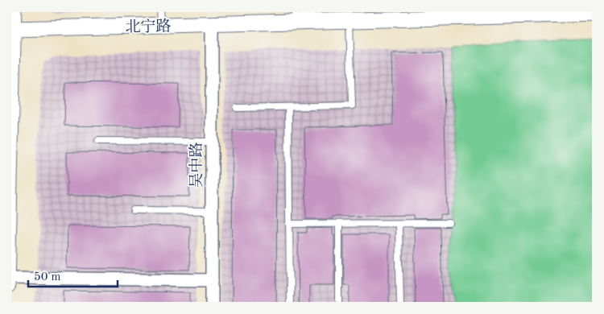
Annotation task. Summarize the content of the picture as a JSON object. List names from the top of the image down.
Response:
{
  "streets": {
    "street": ["北宁路", "吴中路"]
  },
  "crossings": [
    ["北宁路", "吴中路"]
  ],
  "scale_bar": "50 m"
}
